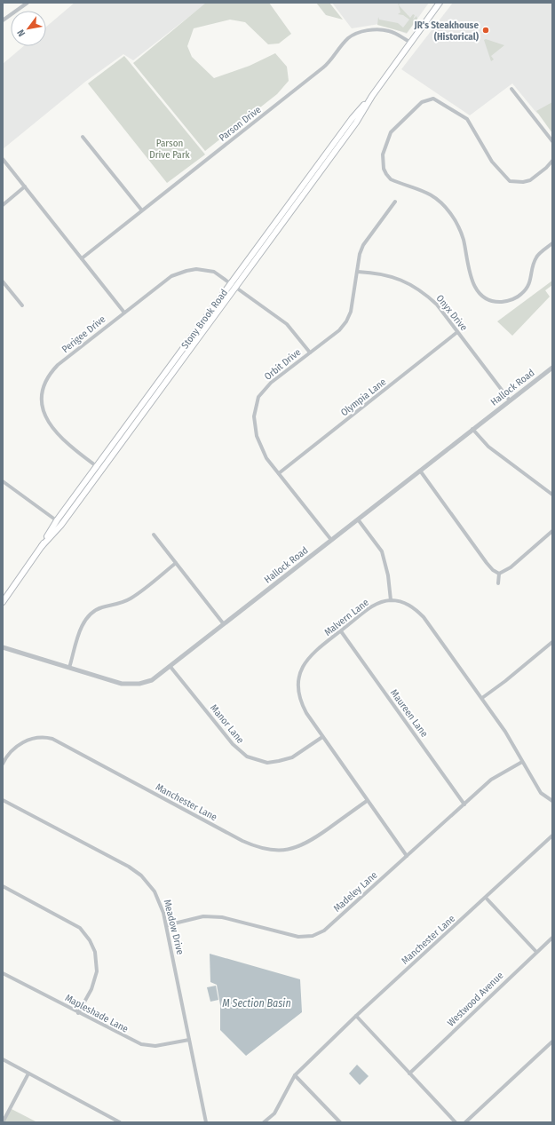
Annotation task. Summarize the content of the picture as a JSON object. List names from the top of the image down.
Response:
{
  "streets": {
    "main road": ["Stony Brook Road"],
    "street": [
      "Parson Drive",
      "Onyx Drive",
      "Perigee Drive",
      "Orbit Drive",
      "Hallock Road",
      "Olympia Lane",
      "Malvern Lane",
      "Maureen Lane",
      "Manor Lane",
      "Manchester Lane",
      "Madeley Lane",
      "Meadow Drive",
      "Westwood Avenue",
      "Mapleshade Lane"
    ]
  },
  "crossings": [
    ["Parson Drive", "Stony Brook Road"],
    ["Onyx Drive", "Orbit Drive"],
    ["Onyx Drive", "Hallock Road"],
    ["Onyx Drive", "Olympia Lane"],
    ["Stony Brook Road", "Perigee Drive"],
    ["Perigee Drive", "Orbit Drive"],
    ["Orbit Drive", "Hallock Road"],
    ["Orbit Drive", "Olympia Lane"],
    ["Hallock Road", "Manor Lane"],
    ["Malvern Lane", "Maureen Lane"],
    ["Malvern Lane", "Manor Lane"],
    ["Malvern Lane", "Manchester Lane"],
    ["Malvern Lane", "Madeley Lane"],
    ["Maureen Lane", "Madeley Lane"],
    ["Madeley Lane", "Meadow Drive"],
    ["Meadow Drive", "Mapleshade Lane"]
  ],
  "water": ["M Section Basin"],
  "parks": ["Parson Drive Park"],
  "places": ["JR's Steakhouse (Historical)"],
  "north": "bottom left"
}
